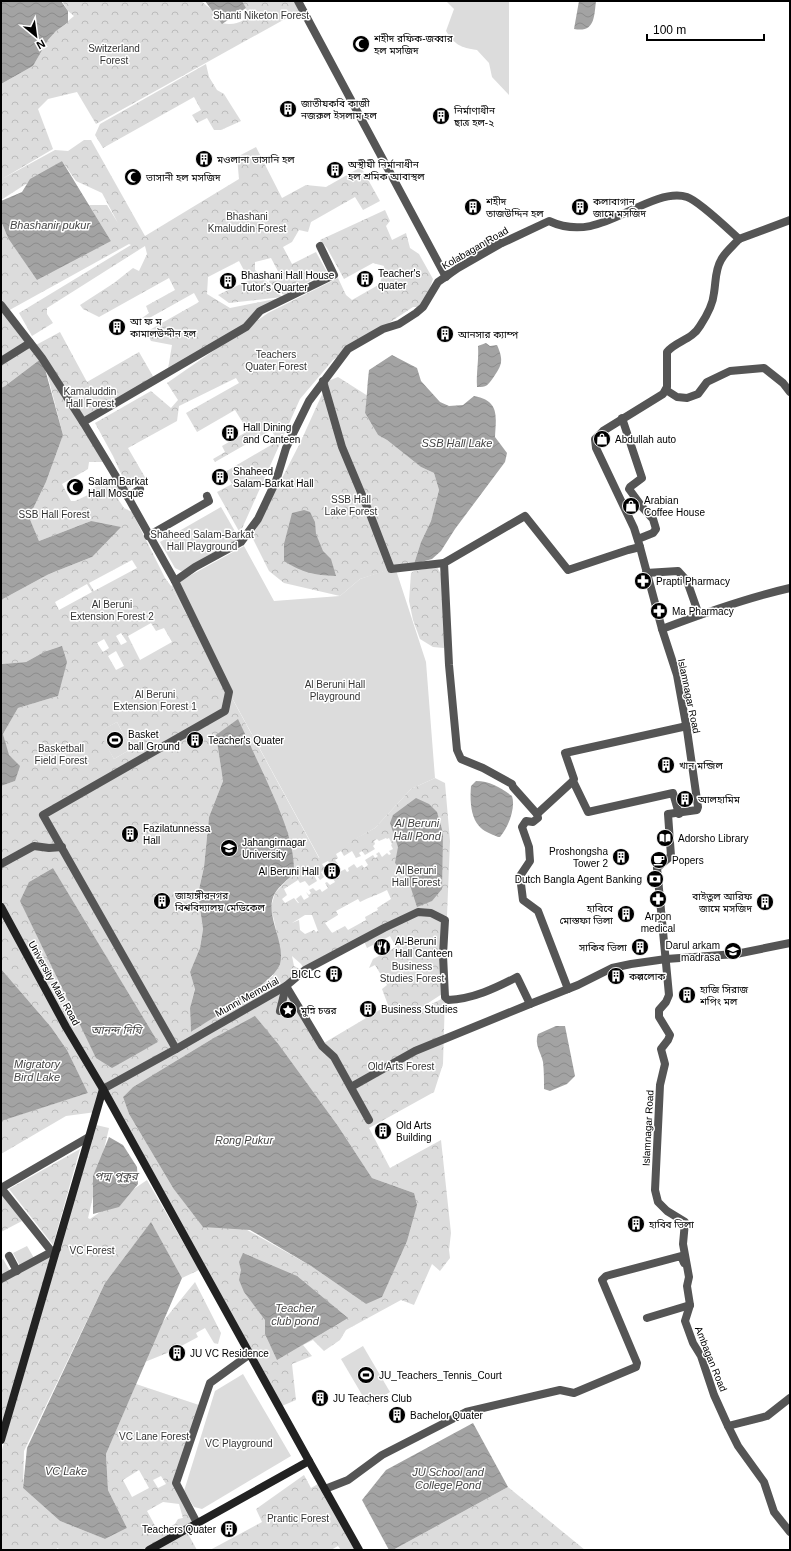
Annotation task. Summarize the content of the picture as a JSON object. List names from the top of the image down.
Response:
{
  "streets": {
    "street": [
      "Kolabagan Road",
      "Islamnagar Road",
      "University Main Road",
      "Munni Memorial",
      "Ambagan Road"
    ]
  },
  "crossings": [
    ["Islamnagar Road", "Ambagan Road"],
    ["University Main Road", "Munni Memorial"]
  ],
  "water": [
    "Bhashanir pukur",
    "SSB Hall Lake",
    "Al Beruni Hall Pond",
    "আনন্দ দিঘি",
    "Migratory Bird Lake",
    "Rong Pukur",
    "পদ্ম পুকুর",
    "Teacher club pond",
    "VC Lake",
    "JU School and College Pond"
  ],
  "parks": [
    "Shanti Niketon Forest",
    "Switzerland Forest",
    "Bhashani Kmaluddin Forest",
    "Teachers Quater Forest",
    "Kamaluddin Hall Forest",
    "SSB Hall Lake Forest",
    "SSB Hall Forest",
    "Shaheed Salam-Barkat Hall Playground",
    "Al Beruni Extension Forest 2",
    "Al Beruni Hall Playground",
    "Al Beruni Extension Forest 1",
    "Basketball Field Forest",
    "Al Beruni Hall Forest",
    "Business Studies Forest",
    "Old Arts Forest",
    "VC Forest",
    "VC Lane Forest",
    "VC Playground",
    "Prantic Forest"
  ],
  "places": {
    "mosque": ["শহীদ রফিক-জব্বার হল মসজিদ", "ভাসানী হল মসজিদ", "Salam Barkat Hall Mosque"],
    "building": [
      "জাতীয়কবি কাজী নজরুল ইসলাম হল",
      "নির্মাণাধীন ছাত্র হল-২",
      "মওলানা ভাসানি হল",
      "অস্থীয়ী নির্মানাধীন হল শ্রমিক আবাস্থল",
      "শহীদ তাজউদ্দিন হল",
      "কলাবাগান জামে মসজিদ",
      "Teacher's quater",
      "Bhashani Hall House Tutor's Quarter",
      "আ ফ ম কামালউদ্দীন হল",
      "আনসার ক্যাম্প",
      "Hall Dining and Canteen",
      "Shaheed Salam-Barkat Hall",
      "Teacher's Quater",
      "খান মন্জিল",
      "আলহামিম",
      "Fazilatunnessa Hall",
      "Proshongsha Tower 2",
      "Al Beruni Hall",
      "জাহাঙ্গীরনগর বিশ্ববিদ্যালয় মেডিকেল",
      "বাইতুল আরিফ জামে মসজিদ",
      "হাবিবে মোস্তফা ভিলা",
      "সাকিব ভিলা",
      "BICLC",
      "কল্পলোক",
      "হাজি সিরাজ শপিং মল",
      "Business Studies",
      "Old Arts Building",
      "হাবিব ভিলা",
      "JU VC Residence",
      "JU Teachers Club",
      "Bachelor Quater",
      "Teachers Quater"
    ],
    "shop": ["Abdullah auto", "Arabian Coffee House"],
    "pharmacy": ["Prapti Pharmacy", "Ma Pharmacy", "Arpon medical"],
    "sports": ["Basket ball Ground", "JU_Teachers_Tennis_Court"],
    "library": ["Adorsho Library"],
    "school or university": ["Jahangirnagar University", "Darul arkam madrasa"],
    "cafe": ["Popers"],
    "bank": ["Dutch Bangla Agent Banking"],
    "restaurant": ["Al-Beruni Hall Canteen"],
    "place": ["মুন্নি চত্তর"]
  },
  "scale_bar": "100 m",
  "north": "bottom right"
}
